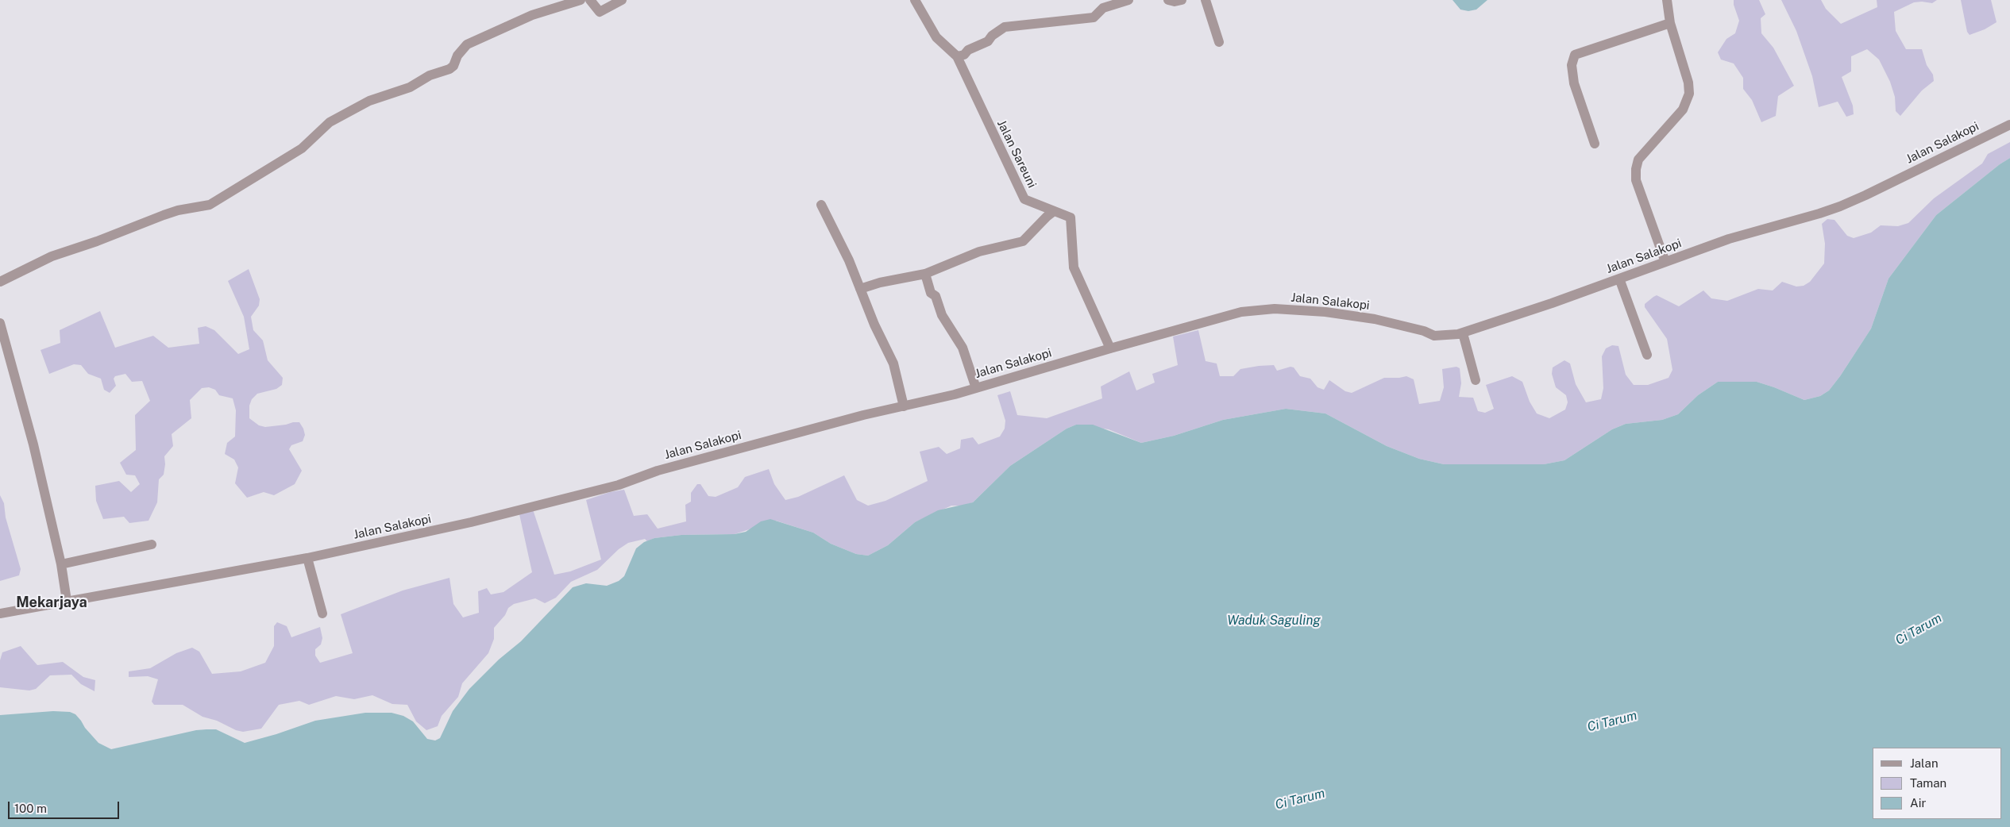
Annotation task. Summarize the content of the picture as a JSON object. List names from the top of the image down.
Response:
{
  "streets": {
    "street": ["Jalan Salakopi", "Jalan Sareuni"]
  },
  "crossings": [
    ["Jalan Salakopi", "Jalan Sareuni"]
  ],
  "districts": ["Mekarjaya"],
  "water": ["Waduk Saguling", "Ci Tarum"],
  "legend": ["Jalan", "Taman", "Air"],
  "scale_bar": "100 m"
}
